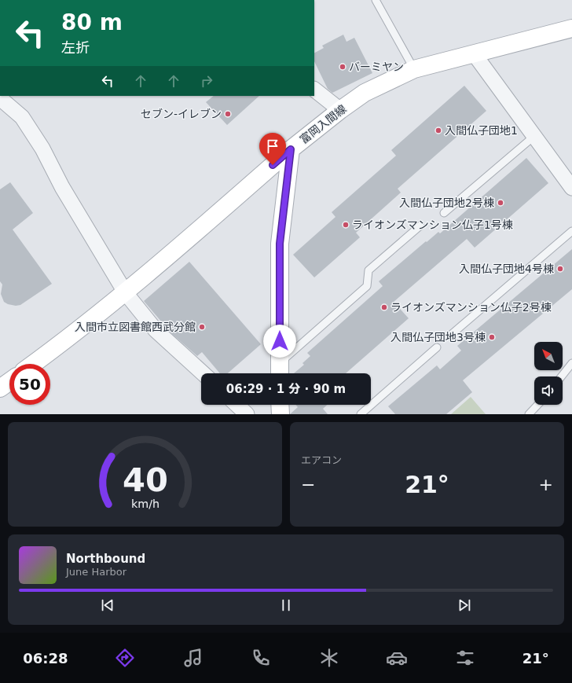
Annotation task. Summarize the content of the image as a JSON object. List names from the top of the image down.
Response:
{
  "streets": {
    "main road": ["富岡入間線"]
  },
  "places": [
    "バーミヤン",
    "セブン-イレブン",
    "入間仏子団地1",
    "入間仏子団地2号棟",
    "ライオンズマンション仏子1号棟",
    "入間仏子団地4号棟",
    "ライオンズマンション仏子2号棟",
    "入間市立図書館西武分館",
    "入間仏子団地3号棟"
  ],
  "north": "top left",
  "page": {
    "turn": ["80 m", "左折"],
    "limit": "50",
    "trip": "06:29 · 1 分 · 90 m",
    "tile": "エアコン",
    "heat": ["−", "21°", "+"],
    "song": ["Northbound", "June Harbor"],
    "tabs": ["06:28", "21°"],
    "gauge": ["40", "km/h"]
  }
}
